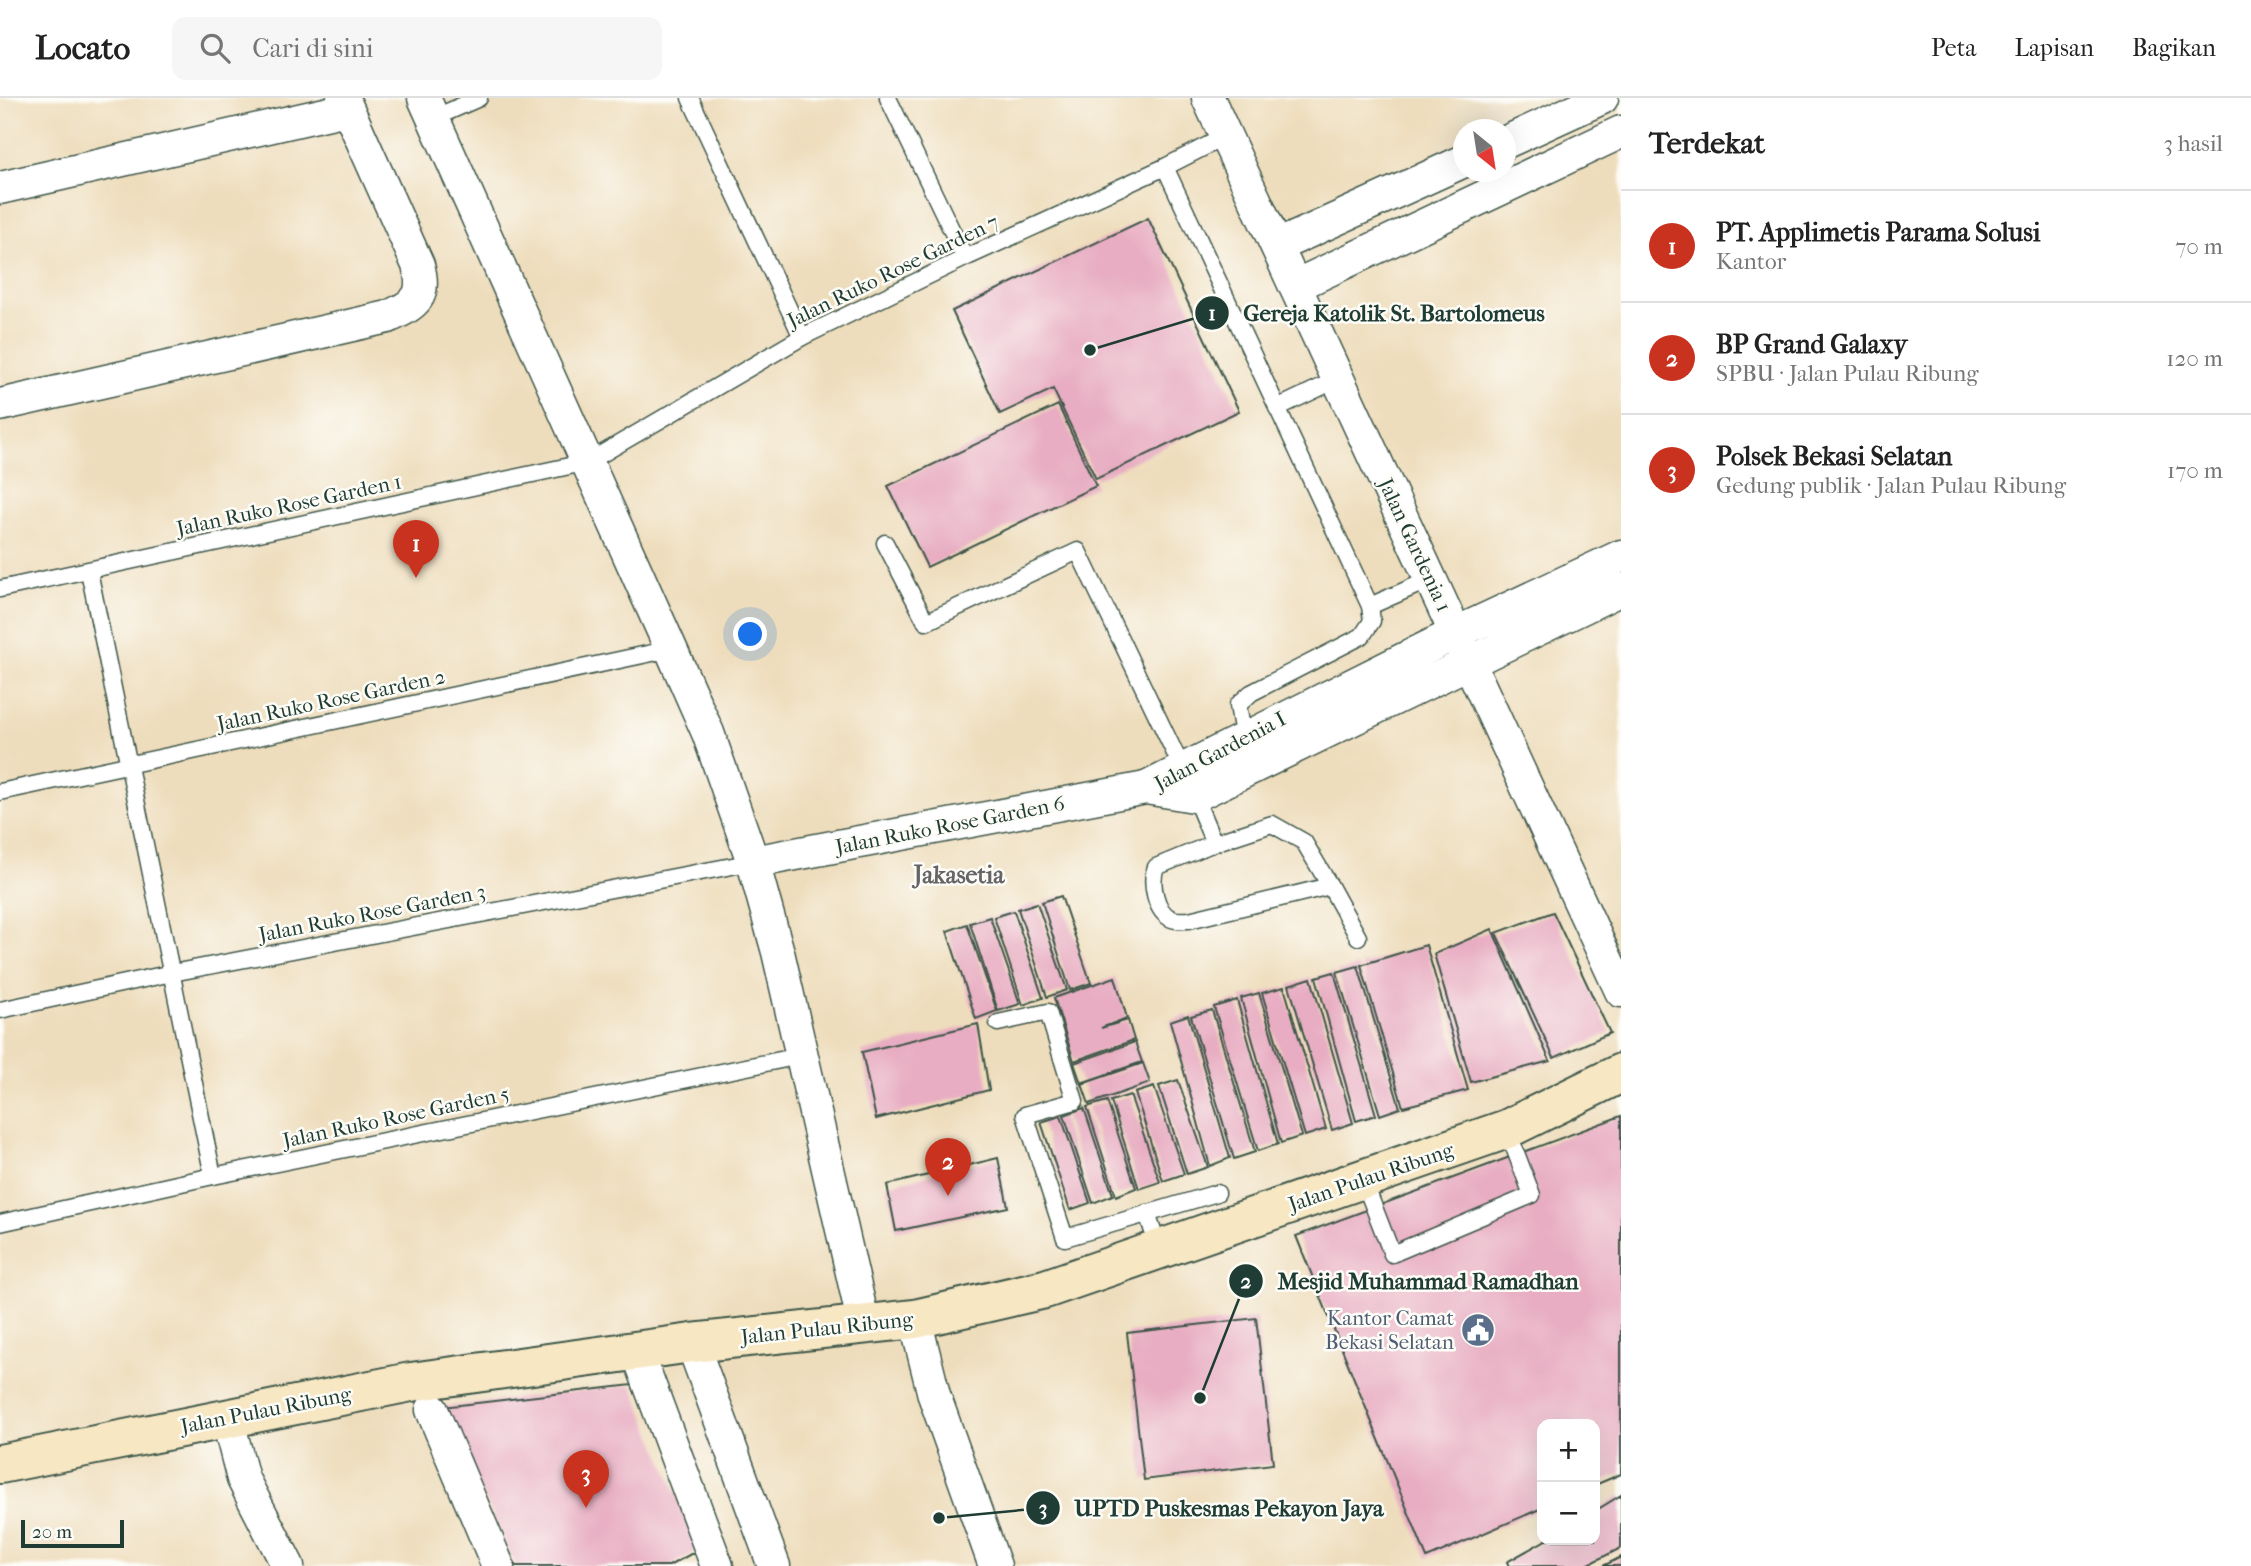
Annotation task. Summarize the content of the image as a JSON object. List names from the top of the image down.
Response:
{
  "streets": {
    "main road": ["Jalan Pulau Ribung"],
    "street": ["Jalan Gardenia 1", "Jalan Gardenia I", "Jalan Ruko Rose Garden 6"],
    "lane": [
      "Jalan Ruko Rose Garden 7",
      "Jalan Ruko Rose Garden 1",
      "Jalan Ruko Rose Garden 2",
      "Jalan Ruko Rose Garden 3",
      "Jalan Ruko Rose Garden 5"
    ]
  },
  "crossings": [
    ["Jalan Ruko Rose Garden 7", "Jalan Ruko Rose Garden 1"],
    ["Jalan Ruko Rose Garden 7", "Jalan Gardenia 1"],
    ["Jalan Gardenia 1", "Jalan Gardenia I"],
    ["Jalan Gardenia I", "Jalan Ruko Rose Garden 6"],
    ["Jalan Ruko Rose Garden 6", "Jalan Ruko Rose Garden 3"]
  ],
  "districts": ["Jakasetia"],
  "places": {
    "other": ["Gereja Katolik St. Bartolomeus", "Mesjid Muhammad Ramadhan", "UPTD Puskesmas Pekayon Jaya"],
    "public building": ["Kantor Camat Bekasi Selatan"]
  },
  "scale_bar": "20 m",
  "north": "bottom right",
  "page": {
    "header": "Locato",
    "search": "Cari di sini",
    "nav": ["Peta", "Lapisan", "Bagikan"],
    "heading": ["Terdekat", "3 hasil"],
    "list": [
      {
        "mark": "1",
        "name": "PT. Applimetis Parama Solusi",
        "note": "Kantor",
        "value": "70 m"
      },
      {
        "mark": "2",
        "name": "BP Grand Galaxy",
        "note": "SPBU · Jalan Pulau Ribung",
        "value": "120 m"
      },
      {
        "mark": "3",
        "name": "Polsek Bekasi Selatan",
        "note": "Gedung publik · Jalan Pulau Ribung",
        "value": "170 m"
      }
    ],
    "pins": ["1", "2", "3"],
    "map_buttons": ["+", "−"],
    "scale": "20 m"
  }
}
